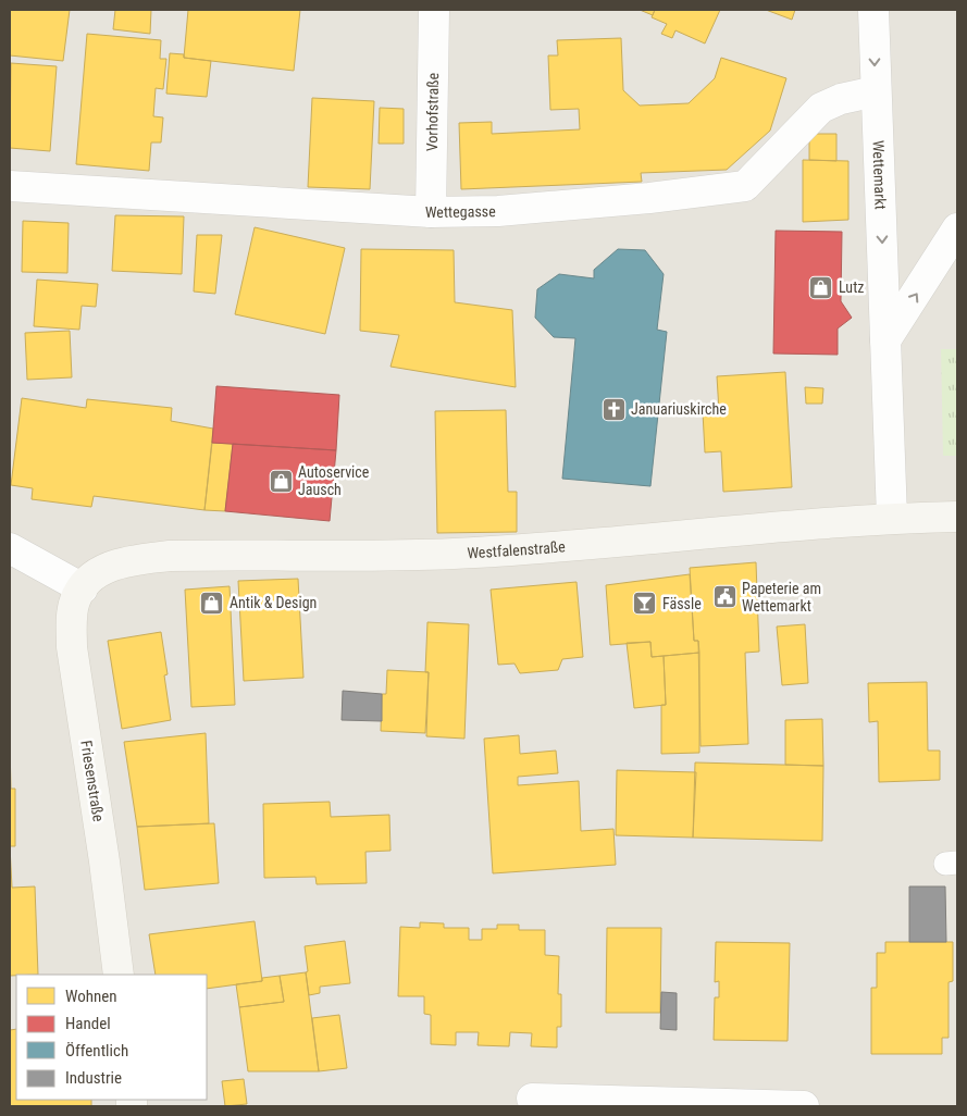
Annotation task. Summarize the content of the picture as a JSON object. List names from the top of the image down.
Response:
{
  "streets": {
    "main road": ["Westfalenstraße", "Friesenstraße"],
    "street": ["Vorhofstraße", "Wettemarkt", "Wettegasse"]
  },
  "crossings": [
    ["Vorhofstraße", "Wettegasse"],
    ["Wettemarkt", "Wettegasse"],
    ["Wettemarkt", "Westfalenstraße"],
    ["Westfalenstraße", "Friesenstraße"]
  ],
  "one_way": ["Wettemarkt"],
  "places": {
    "shop": ["Lutz", "Autoservice Jausch", "Antik & Design"],
    "church": ["Januariuskirche"],
    "public building": ["Papeterie am Wettemarkt"],
    "bar": ["Fässle"]
  },
  "legend": [
    "Wohnen",
    "Handel",
    "Öffentlich",
    "Industrie"
  ]
}
